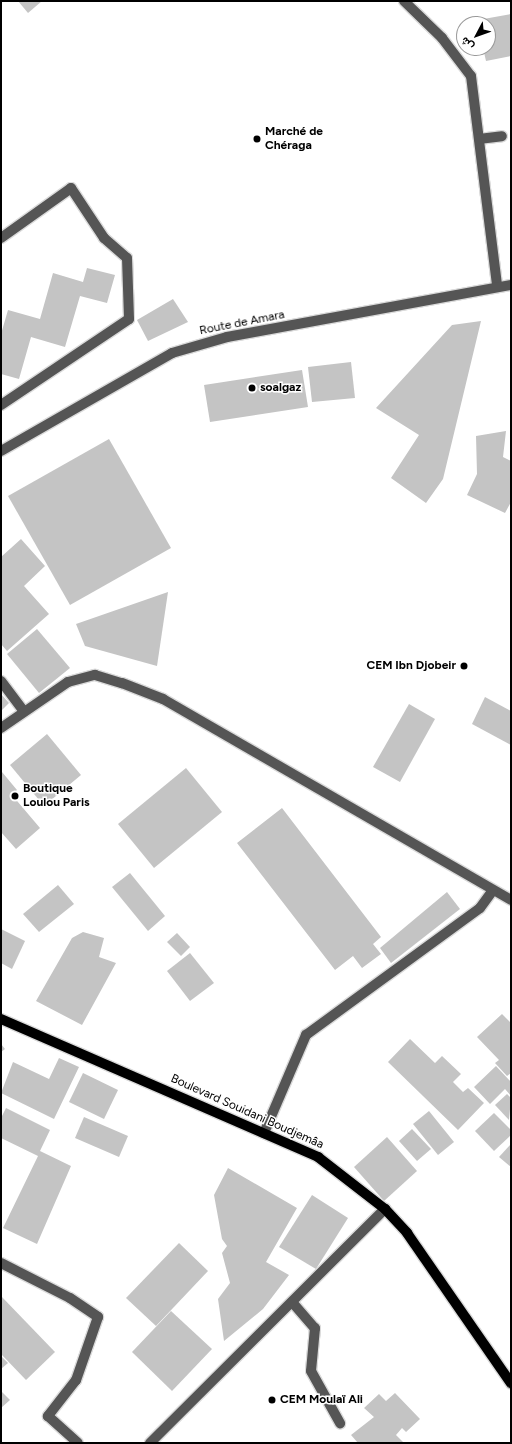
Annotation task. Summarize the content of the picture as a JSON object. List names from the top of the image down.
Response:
{
  "streets": {
    "main road": ["Boulevard Souidani Boudjemâa"],
    "street": ["Route de Amara"]
  },
  "places": [
    "Marché de Chéraga",
    "soalgaz",
    "CEM Ibn Djobeir",
    "Boutique Loulou Paris",
    "CEM Moulaï Ali"
  ],
  "north": "bottom left"
}
